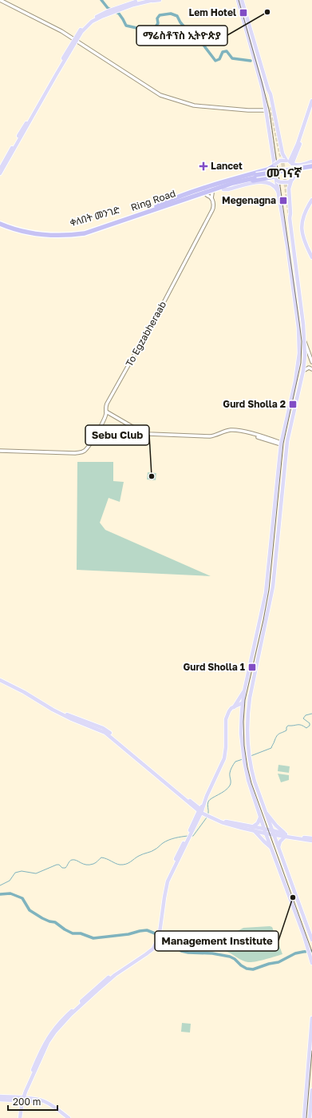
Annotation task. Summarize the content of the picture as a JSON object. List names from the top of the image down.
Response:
{
  "streets": {
    "highway": ["Ring Road", "ቀለበት መንገድ"],
    "main road": ["To Egzabheraab"]
  },
  "crossings": [
    ["Ring Road", "ቀለበት መንገድ"]
  ],
  "districts": ["መገናኛ"],
  "places": {
    "other": ["ማሬስቶፕስ ኢትዮጵያ", "Sebu Club", "Management Institute"],
    "transit": [
      "Lem Hotel",
      "Megenagna",
      "Gurd Sholla 2",
      "Gurd Sholla 1"
    ],
    "health": ["Lancet"]
  },
  "scale_bar": "200 m"
}
